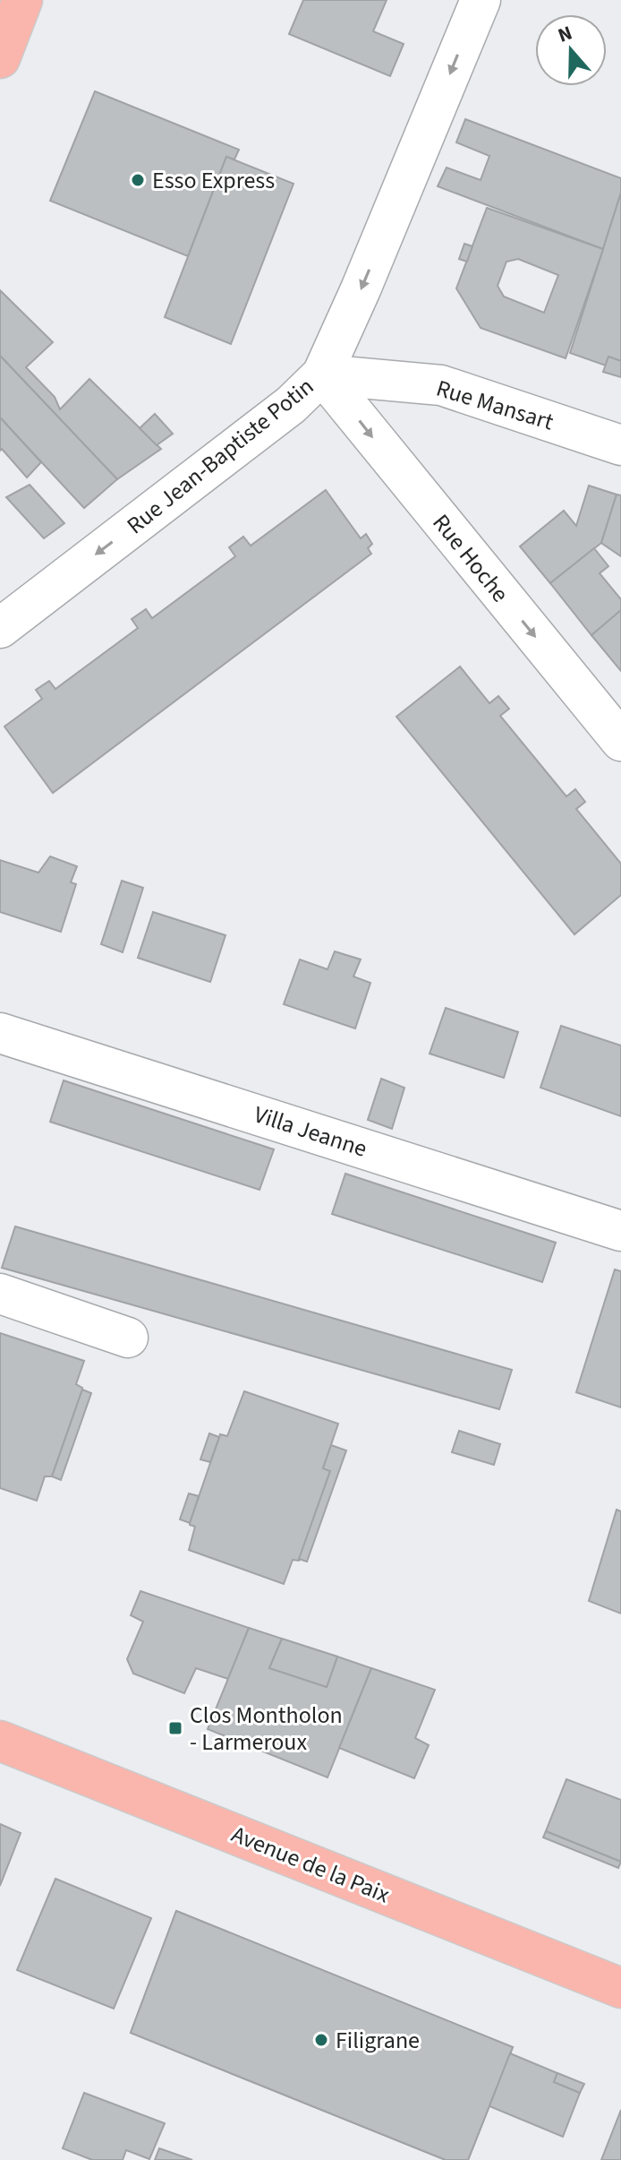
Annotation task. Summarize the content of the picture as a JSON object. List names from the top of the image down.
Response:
{
  "streets": {
    "main road": ["Avenue de la Paix"],
    "street": [
      "Rue Mansart",
      "Rue Jean-Baptiste Potin",
      "Rue Hoche",
      "Villa Jeanne"
    ]
  },
  "crossings": [
    ["Rue Mansart", "Rue Jean-Baptiste Potin"],
    ["Rue Mansart", "Rue Hoche"],
    ["Rue Jean-Baptiste Potin", "Rue Hoche"]
  ],
  "one_way": ["Rue Jean-Baptiste Potin", "Rue Hoche"],
  "places": {
    "other": ["Esso Express", "Filigrane"],
    "transit": ["Clos Montholon - Larmeroux"]
  },
  "north": "top"
}
